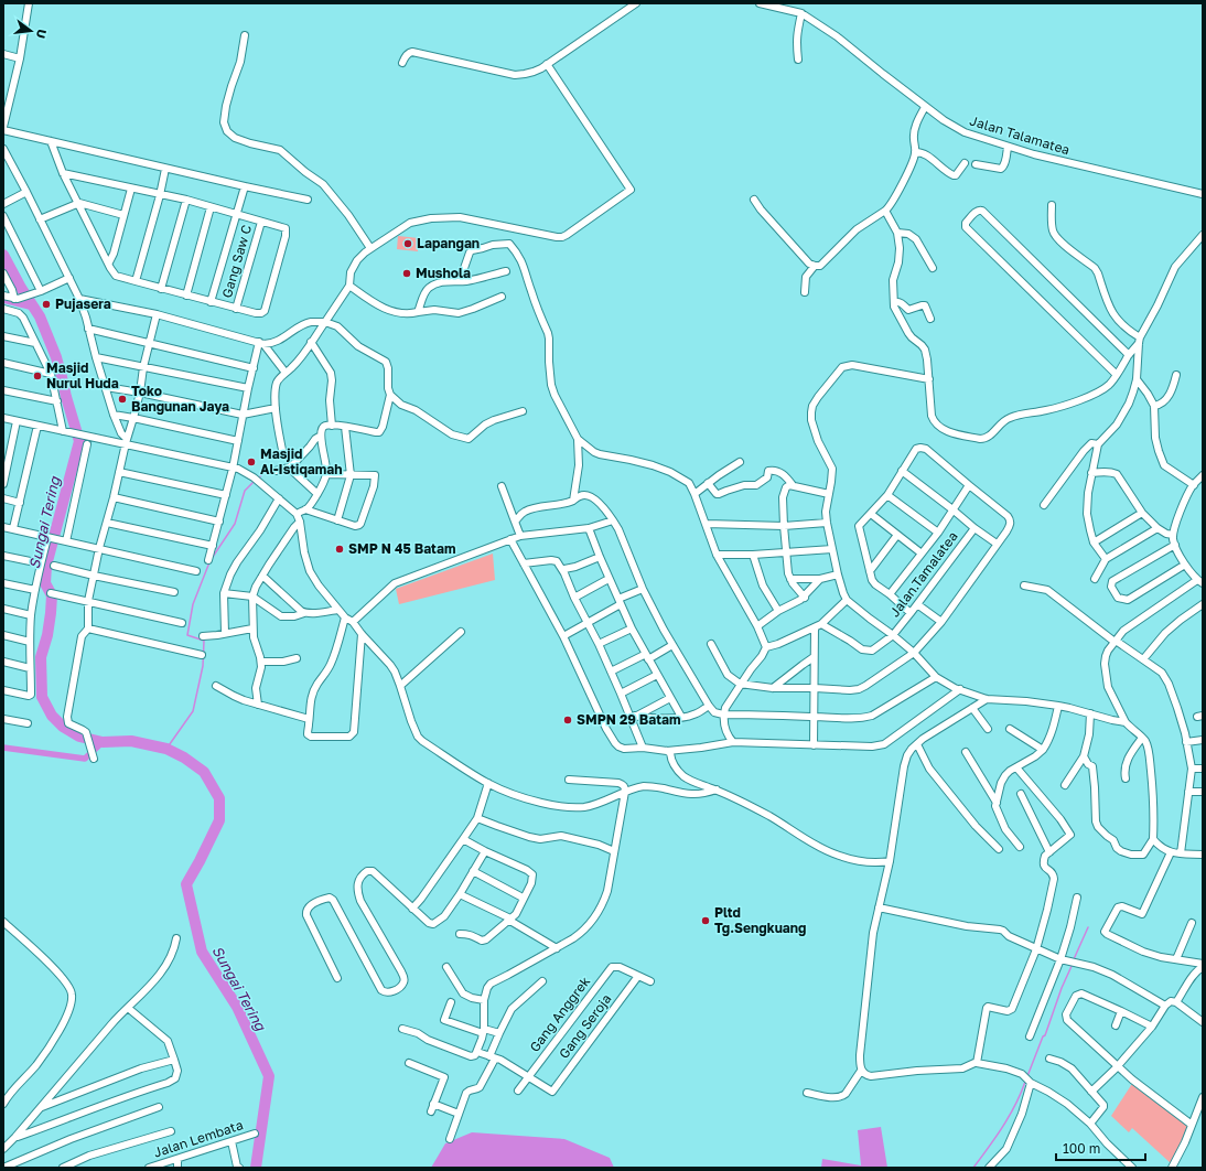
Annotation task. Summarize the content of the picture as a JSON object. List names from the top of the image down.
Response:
{
  "streets": {
    "street": [
      "Jalan Talamatea",
      "Gang Saw C",
      "Jalan.Tamalatea",
      "Gang Anggrek",
      "Gang Seroja",
      "Jalan Lembata"
    ]
  },
  "crossings": [
    ["Gang Anggrek", "Gang Seroja"]
  ],
  "water": ["Sungai Tering"],
  "places": [
    "Lapangan",
    "Mushola",
    "Pujasera",
    "Masjid Nurul Huda",
    "Toko Bangunan Jaya",
    "Masjid Al-Istiqamah",
    "SMP N 45 Batam",
    "SMPN 29 Batam",
    "Pltd Tg.Sengkuang"
  ],
  "scale_bar": "100 m",
  "north": "right"
}
